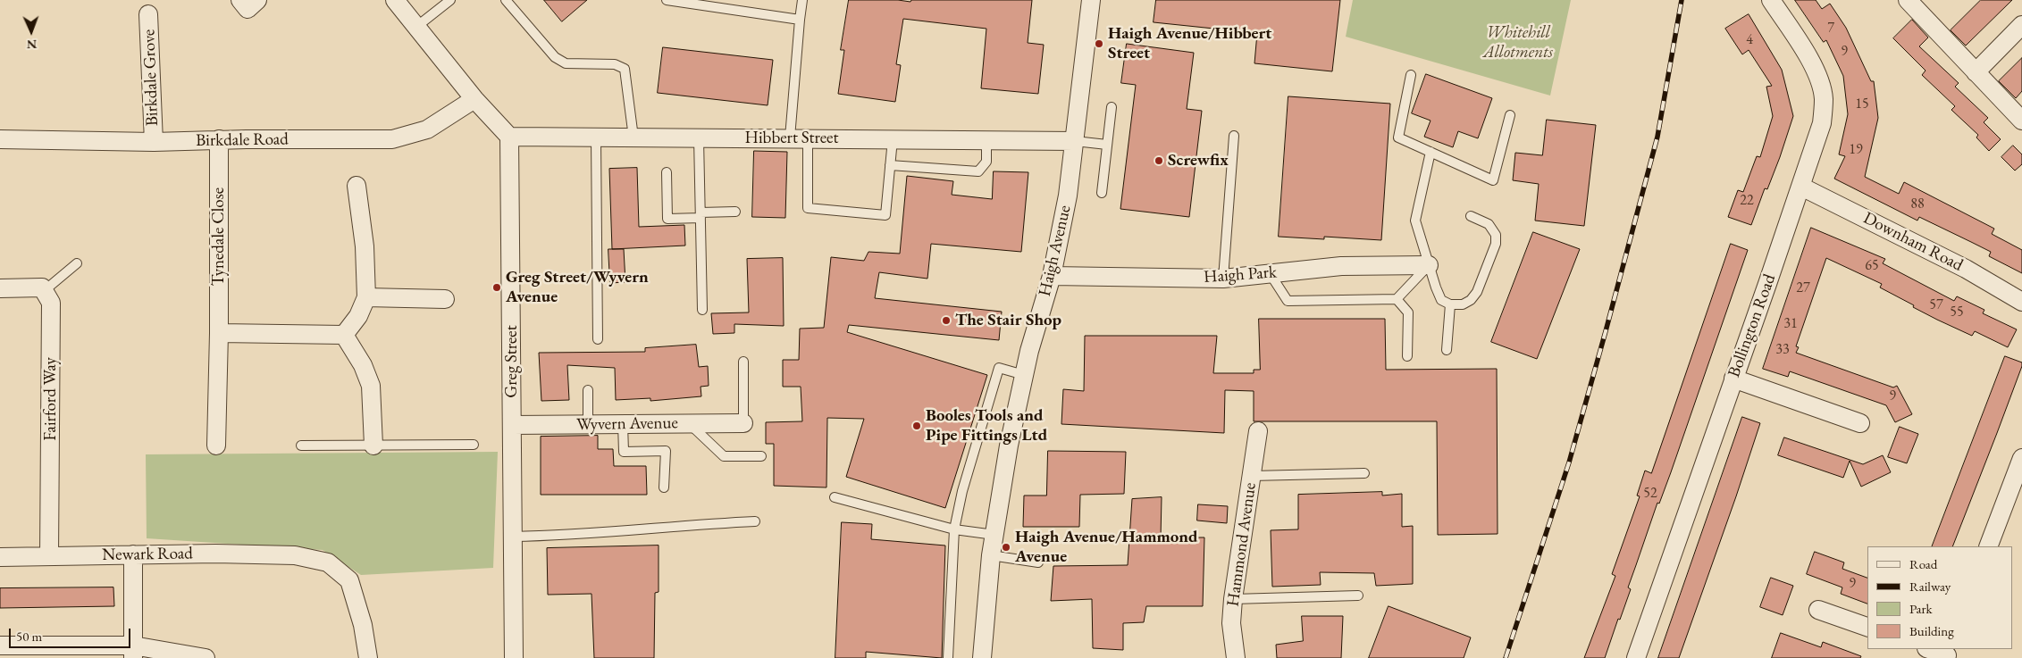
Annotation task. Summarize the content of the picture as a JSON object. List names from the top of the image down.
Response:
{
  "streets": {
    "street": [
      "Birkdale Grove",
      "Hibbert Street",
      "Birkdale Road",
      "Tynedale Close",
      "Downham Road",
      "Haigh Avenue",
      "Haigh Park",
      "Bollington Road",
      "Greg Street",
      "Fairford Way",
      "Wyvern Avenue",
      "Hammond Avenue",
      "Newark Road"
    ]
  },
  "crossings": [
    ["Birkdale Grove", "Birkdale Road"],
    ["Hibbert Street", "Haigh Avenue"],
    ["Hibbert Street", "Greg Street"],
    ["Birkdale Road", "Tynedale Close"],
    ["Downham Road", "Bollington Road"],
    ["Haigh Avenue", "Haigh Park"],
    ["Greg Street", "Wyvern Avenue"],
    ["Fairford Way", "Newark Road"]
  ],
  "parks": ["Whitehill Allotments"],
  "places": [
    "Haigh Avenue/Hibbert Street",
    "Screwfix",
    "Greg Street/Wyvern Avenue",
    "The Stair Shop",
    "Booles Tools and Pipe Fittings Ltd",
    "Haigh Avenue/Hammond Avenue"
  ],
  "house_numbers": [
    "7",
    "4",
    "9",
    "15",
    "19",
    "22",
    "88",
    "65",
    "27",
    "57",
    "55",
    "31",
    "33",
    "9",
    "52",
    "9"
  ],
  "legend": [
    "Road",
    "Railway",
    "Park",
    "Building"
  ],
  "scale_bar": "50 m",
  "north": "bottom"
}
